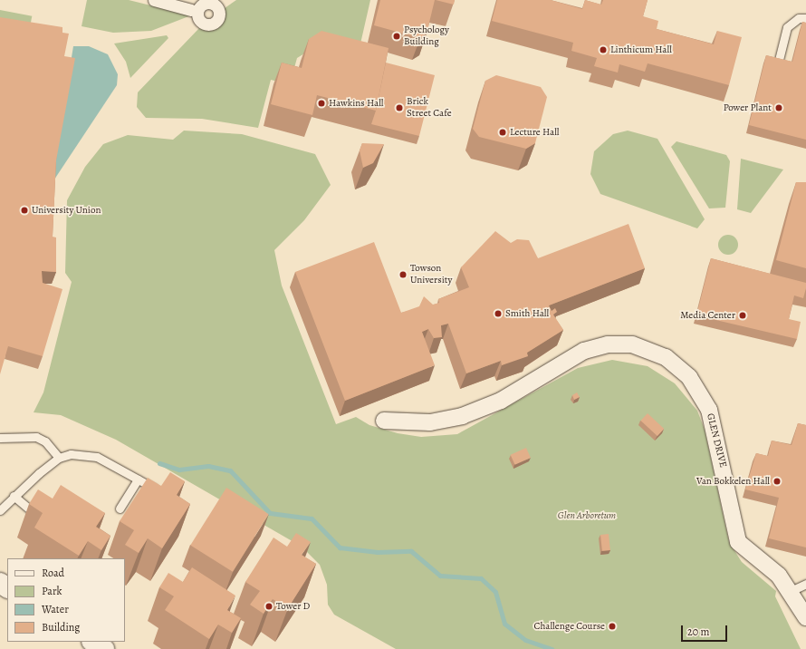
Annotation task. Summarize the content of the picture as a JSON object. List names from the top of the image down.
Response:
{
  "streets": {
    "street": ["GLEN DRIVE"]
  },
  "parks": ["Glen Arboretum"],
  "places": [
    "Psychology Building",
    "Linthicum Hall",
    "Hawkins Hall",
    "Brick Street Cafe",
    "Power Plant",
    "Lecture Hall",
    "University Union",
    "Towson University",
    "Smith Hall",
    "Media Center",
    "Van Bokkelen Hall",
    "Tower D",
    "Challenge Course"
  ],
  "legend": [
    "Road",
    "Park",
    "Water",
    "Building"
  ],
  "scale_bar": "20 m"
}
